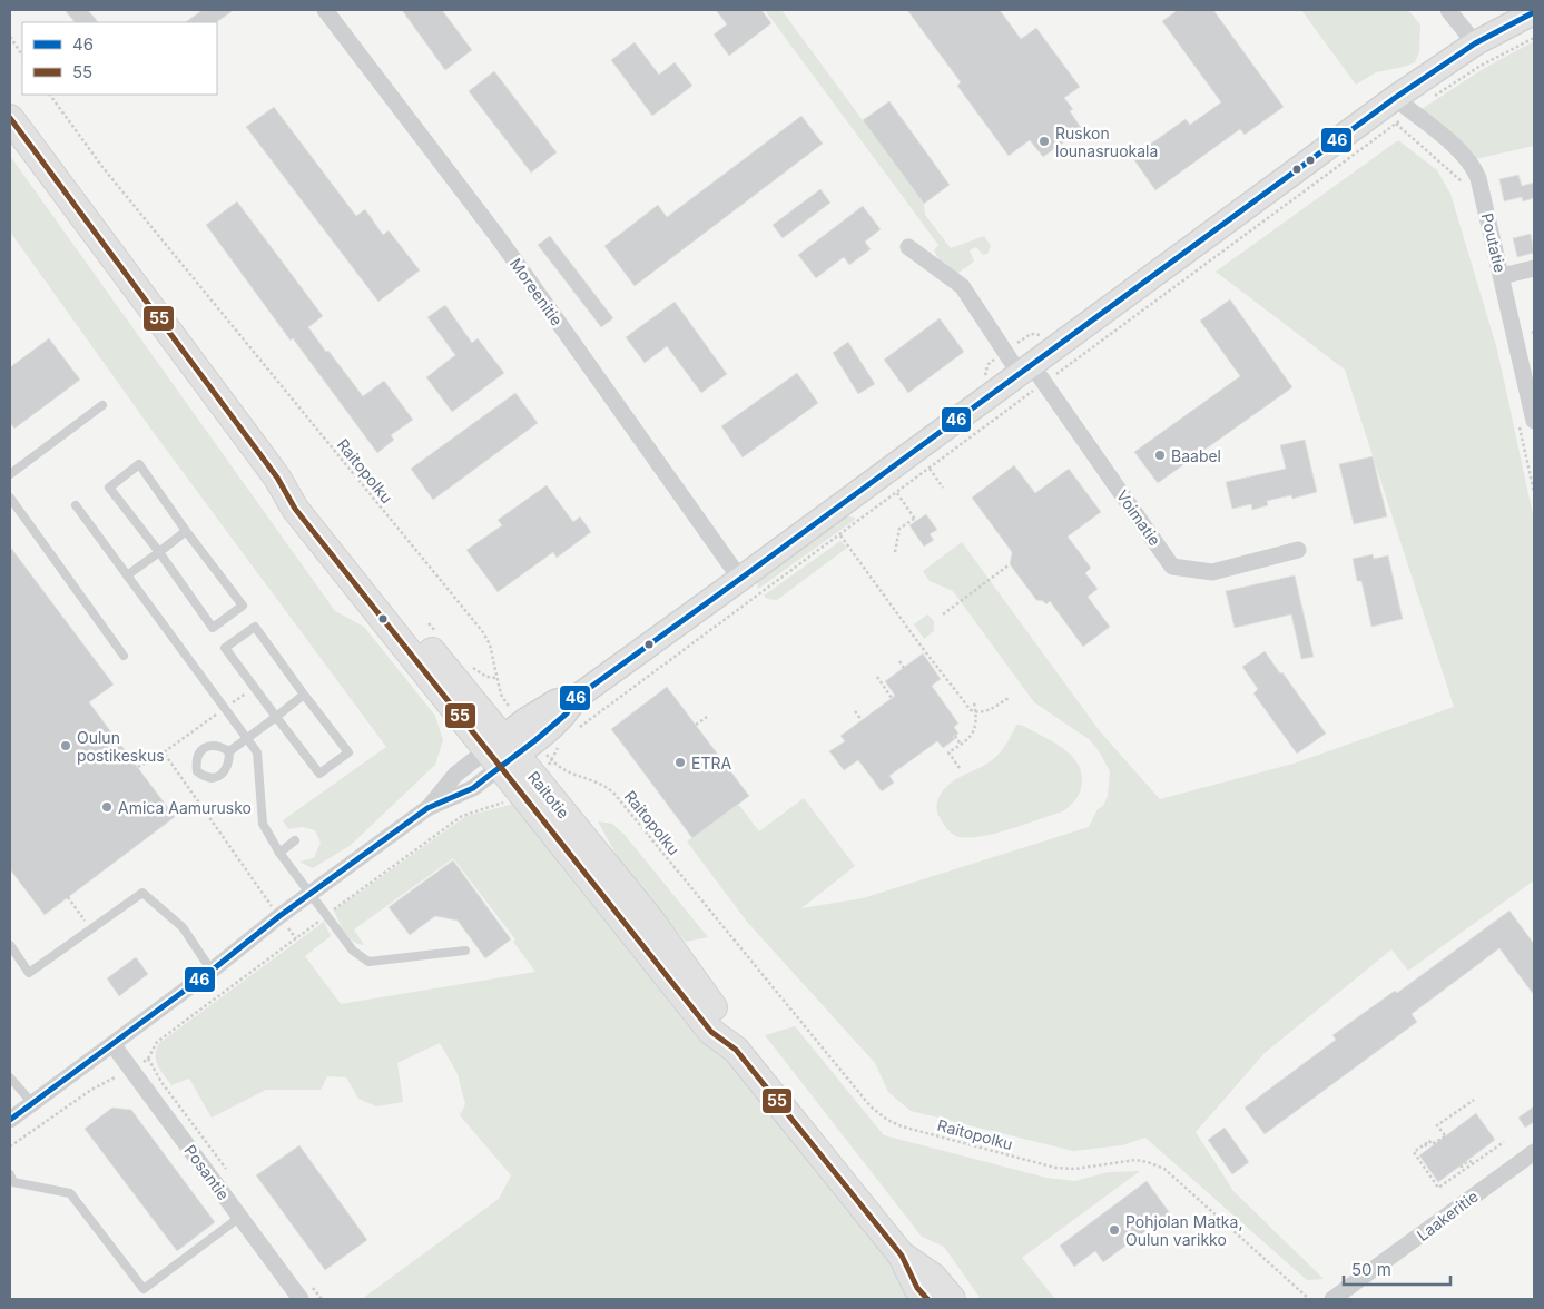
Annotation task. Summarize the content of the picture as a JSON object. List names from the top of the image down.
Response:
{
  "streets": {
    "main road": ["Raitotie"],
    "street": [
      "Poutatie",
      "Moreenitie",
      "Voimatie",
      "Posantie",
      "Laakeritie"
    ],
    "path": ["Raitopolku"]
  },
  "crossings": [
    ["Raitopolku", "Raitotie"]
  ],
  "places": [
    "Ruskon lounasruokala",
    "Baabel",
    "Oulun postikeskus",
    "ETRA",
    "Amica Aamurusko",
    "Pohjolan Matka, Oulun varikko"
  ],
  "lines": ["transit line 46", "transit line 55"],
  "legend": ["46", "55"],
  "scale_bar": "50 m"
}
